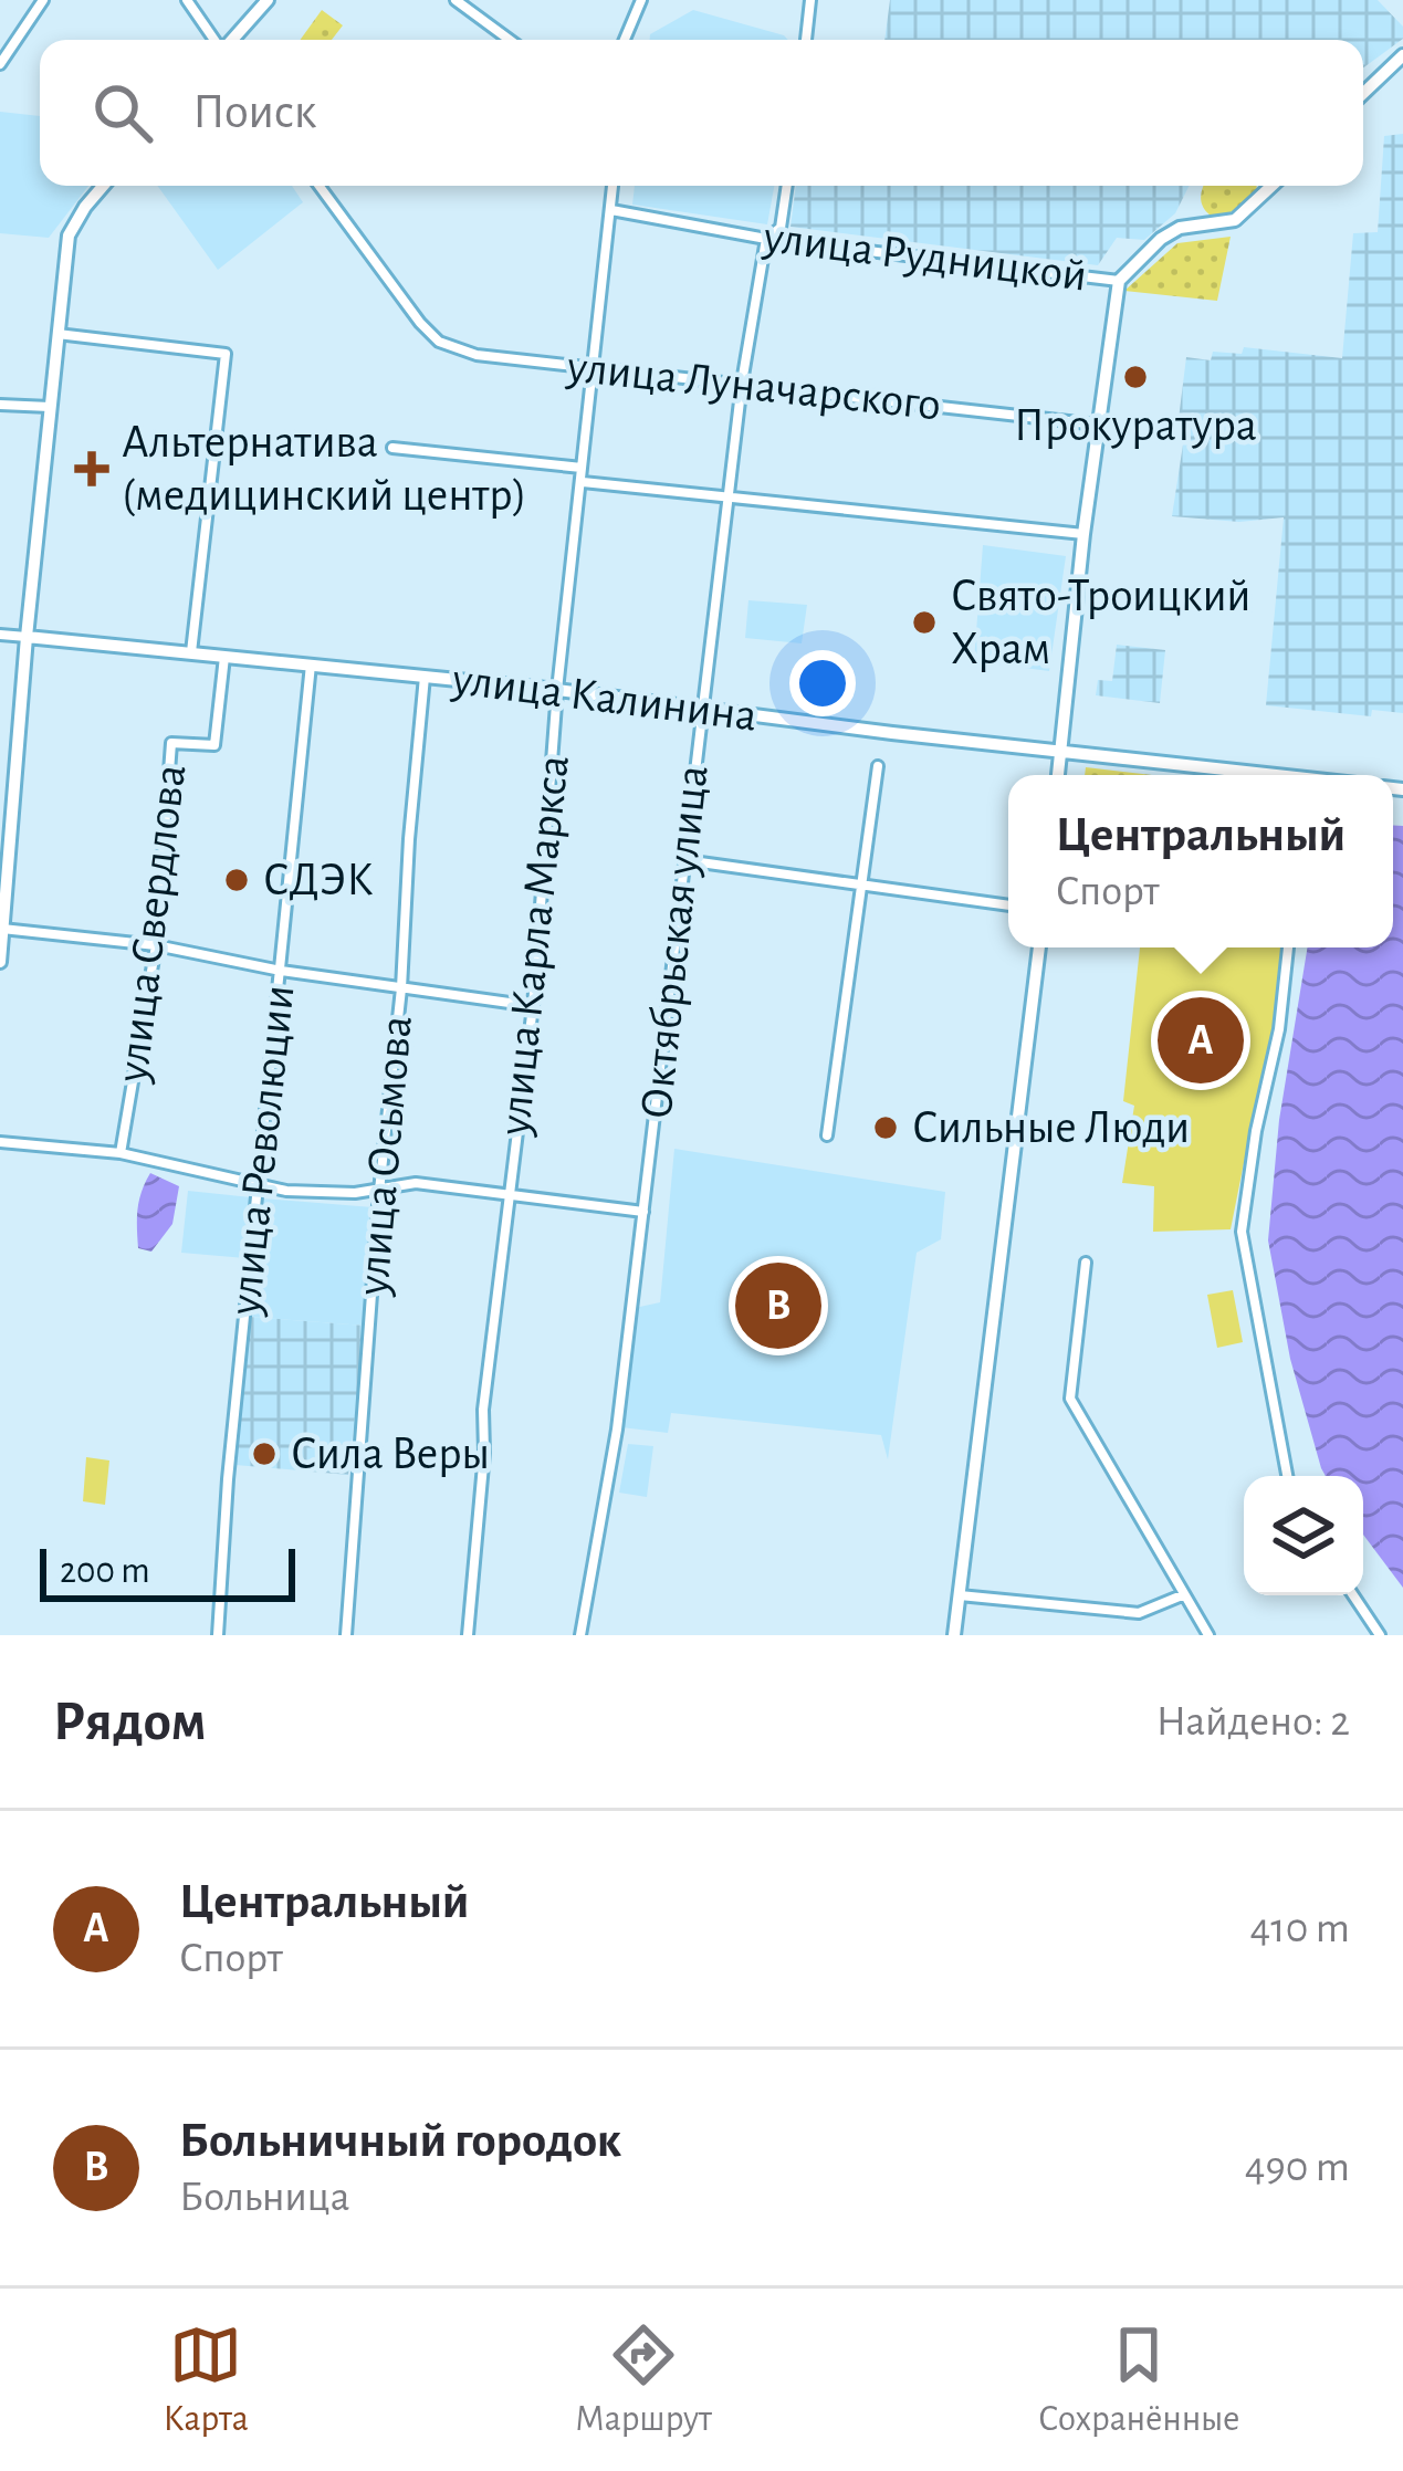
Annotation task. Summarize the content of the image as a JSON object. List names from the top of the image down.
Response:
{
  "streets": {
    "main road": ["улица Рудницкой", "улица Калинина"],
    "street": [
      "улица Луначарского",
      "улица Свердлова",
      "Октябрьская улица",
      "улица Карла Маркса",
      "улица Революции",
      "улица Осьмова"
    ]
  },
  "crossings": [
    ["улица Рудницкой", "Октябрьская улица"],
    ["улица Рудницкой", "улица Карла Маркса"],
    ["улица Луначарского", "Октябрьская улица"],
    ["улица Луначарского", "улица Карла Маркса"],
    ["улица Калинина", "улица Свердлова"],
    ["улица Калинина", "Октябрьская улица"],
    ["улица Калинина", "улица Карла Маркса"],
    ["улица Калинина", "улица Революции"],
    ["улица Калинина", "улица Осьмова"]
  ],
  "places": {
    "other": [
      "Прокуратура",
      "Свято-Троицкий Храм",
      "СДЭК",
      "Сильные Люди",
      "Сила Веры"
    ],
    "health": ["Альтернатива (медицинский центр)"]
  },
  "scale_bar": "200 m",
  "page": {
    "search": "Поиск",
    "popup": ["Центральный", "Спорт"],
    "pins": ["A", "B"],
    "scale": "200 m",
    "heading": ["Рядом", "Найдено: 2"],
    "list": [
      {
        "mark": "A",
        "name": "Центральный",
        "note": "Спорт",
        "value": "410 m"
      },
      {
        "mark": "B",
        "name": "Больничный городок",
        "note": "Больница",
        "value": "490 m"
      }
    ],
    "nav": ["Карта", "Маршрут", "Сохранённые"]
  }
}
